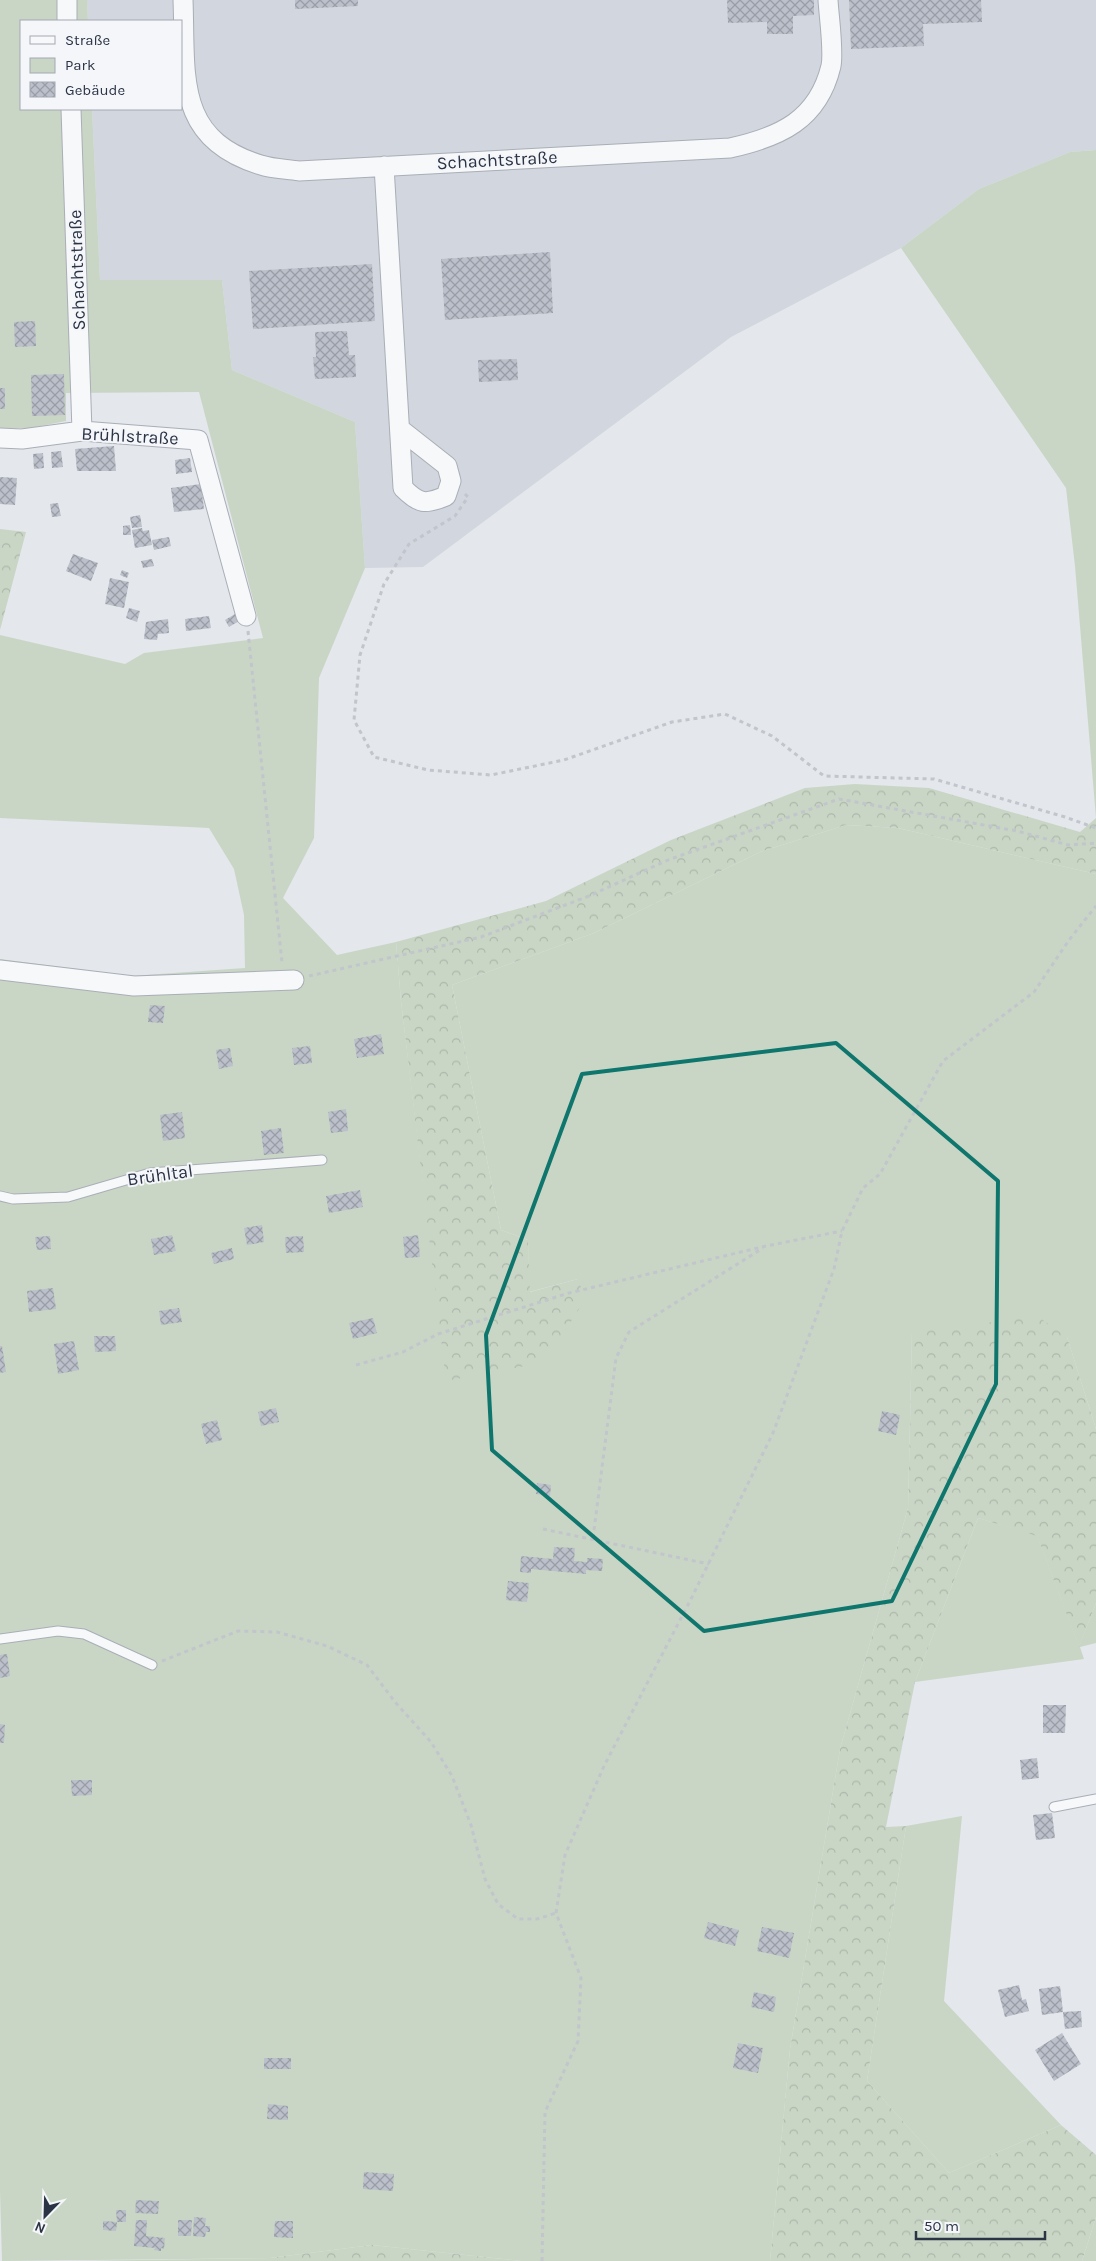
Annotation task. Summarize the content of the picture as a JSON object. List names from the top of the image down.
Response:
{
  "streets": {
    "street": ["Schachtstraße", "Brühlstraße"],
    "lane": ["Brühltal"]
  },
  "crossings": [
    ["Schachtstraße", "Brühlstraße"]
  ],
  "legend": ["Straße", "Park", "Gebäude"],
  "scale_bar": "50 m",
  "north": "bottom left"
}
